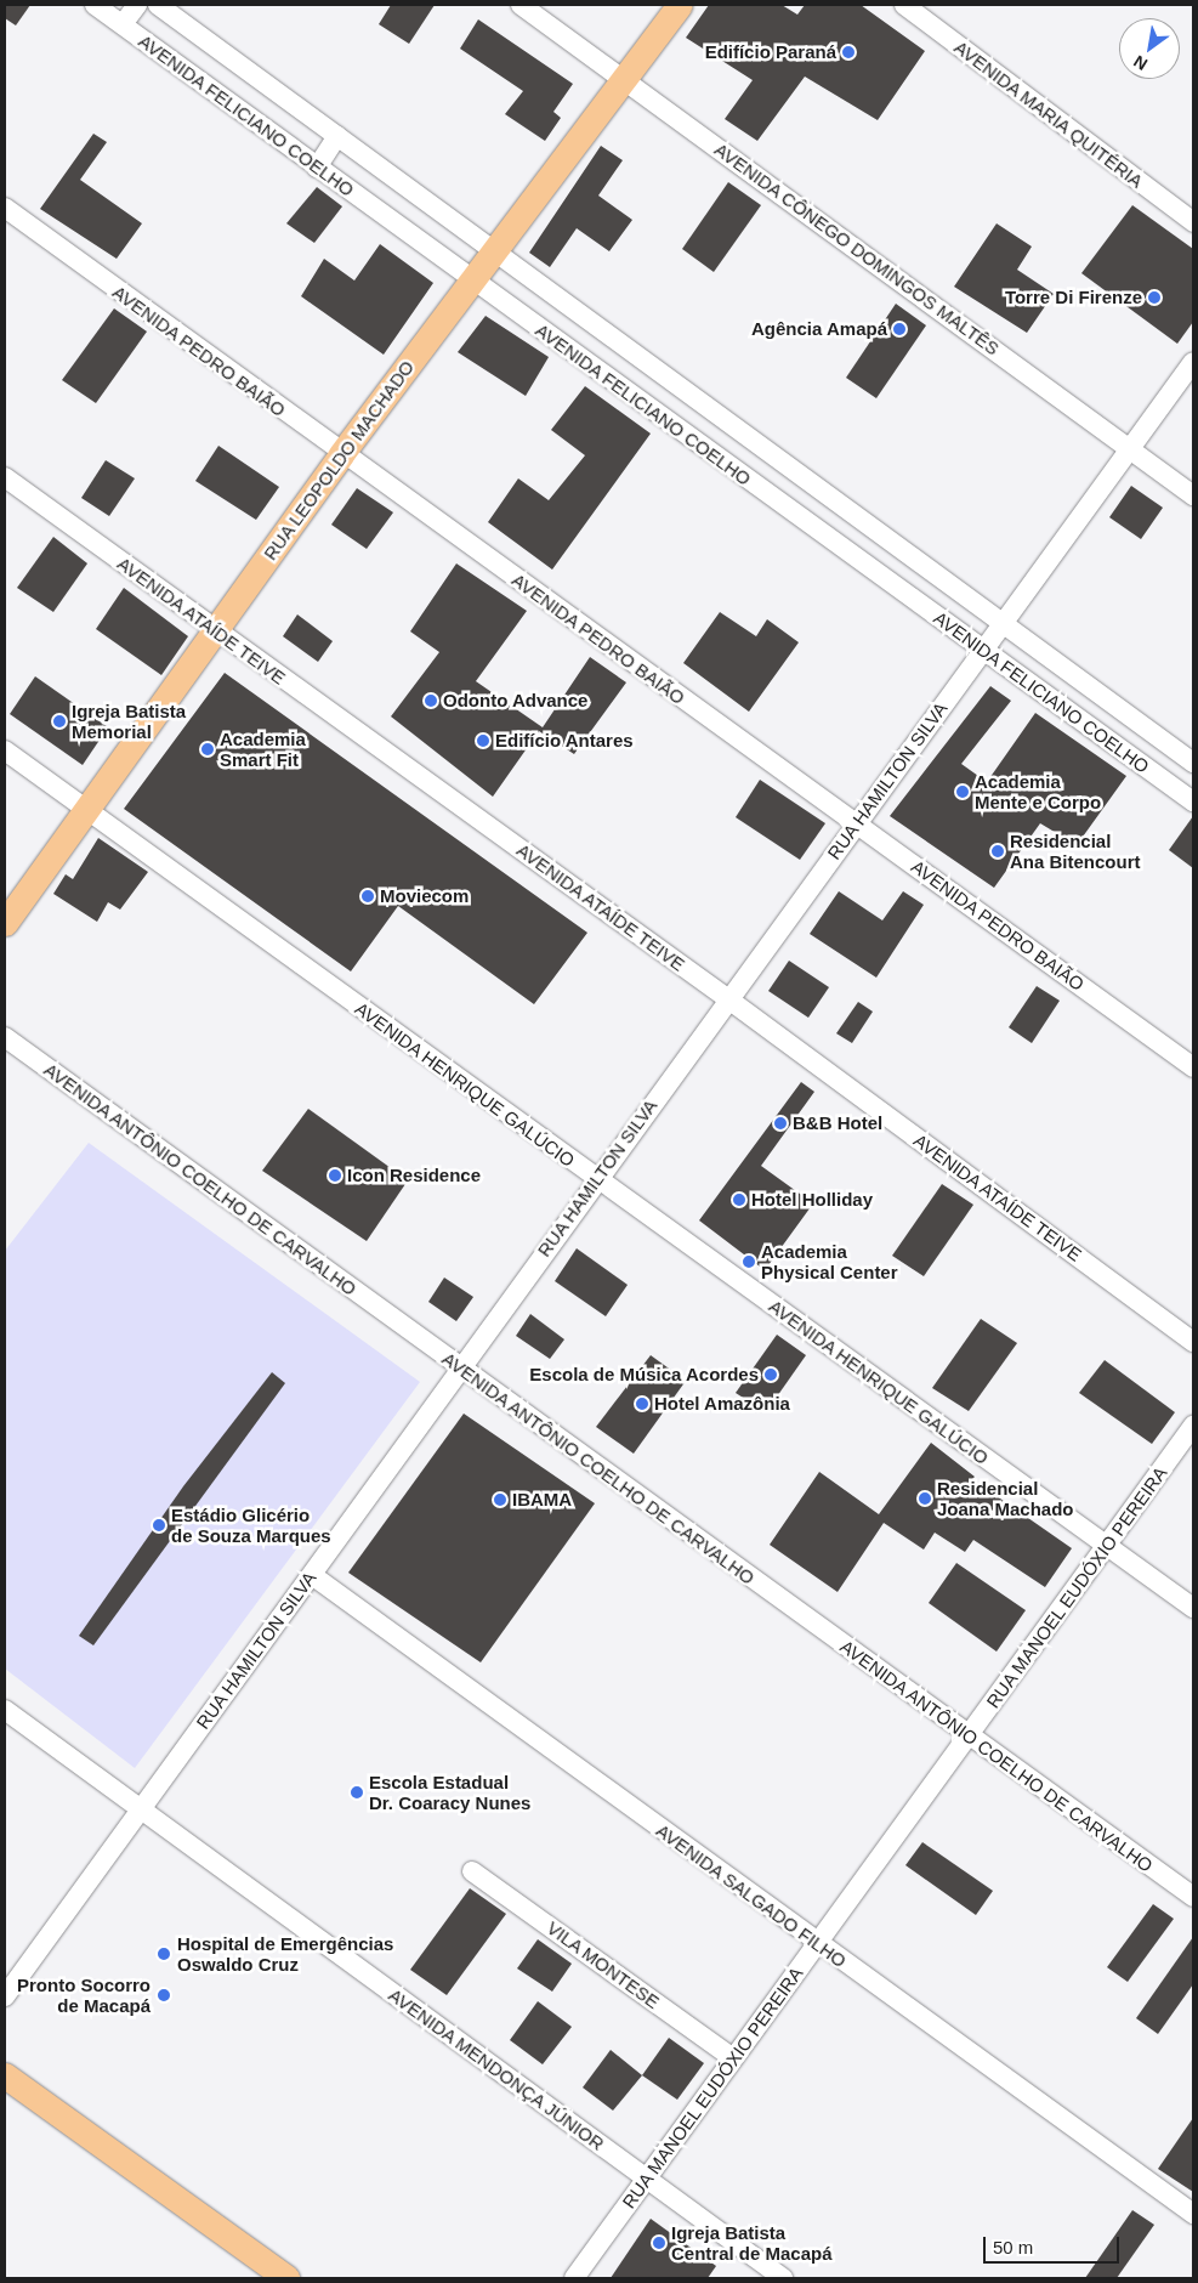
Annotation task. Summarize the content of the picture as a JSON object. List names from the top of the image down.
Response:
{
  "streets": {
    "main road": ["RUA LEOPOLDO MACHADO"],
    "street": [
      "AVENIDA MARIA QUITÉRIA",
      "AVENIDA FELICIANO COELHO",
      "AVENIDA CÔNEGO DOMINGOS MALTÊS",
      "AVENIDA PEDRO BAIÃO",
      "AVENIDA ATAÍDE TEIVE",
      "RUA HAMILTON SILVA",
      "AVENIDA HENRIQUE GALÚCIO",
      "AVENIDA ANTÔNIO COELHO DE CARVALHO",
      "RUA MANOEL EUDÓXIO PEREIRA",
      "AVENIDA SALGADO FILHO",
      "VILA MONTESE",
      "AVENIDA MENDONÇA JÚNIOR"
    ]
  },
  "crossings": [
    ["AVENIDA FELICIANO COELHO", "RUA LEOPOLDO MACHADO"],
    ["AVENIDA FELICIANO COELHO", "RUA HAMILTON SILVA"],
    ["AVENIDA CÔNEGO DOMINGOS MALTÊS", "RUA LEOPOLDO MACHADO"],
    ["AVENIDA CÔNEGO DOMINGOS MALTÊS", "RUA HAMILTON SILVA"],
    ["AVENIDA PEDRO BAIÃO", "RUA LEOPOLDO MACHADO"],
    ["AVENIDA PEDRO BAIÃO", "RUA HAMILTON SILVA"],
    ["RUA LEOPOLDO MACHADO", "AVENIDA ATAÍDE TEIVE"],
    ["RUA LEOPOLDO MACHADO", "AVENIDA HENRIQUE GALÚCIO"],
    ["AVENIDA ATAÍDE TEIVE", "RUA HAMILTON SILVA"],
    ["RUA HAMILTON SILVA", "AVENIDA HENRIQUE GALÚCIO"],
    ["RUA HAMILTON SILVA", "AVENIDA ANTÔNIO COELHO DE CARVALHO"],
    ["RUA HAMILTON SILVA", "AVENIDA SALGADO FILHO"],
    ["RUA HAMILTON SILVA", "AVENIDA MENDONÇA JÚNIOR"],
    ["AVENIDA HENRIQUE GALÚCIO", "RUA MANOEL EUDÓXIO PEREIRA"],
    ["AVENIDA ANTÔNIO COELHO DE CARVALHO", "RUA MANOEL EUDÓXIO PEREIRA"],
    ["RUA MANOEL EUDÓXIO PEREIRA", "AVENIDA SALGADO FILHO"],
    ["RUA MANOEL EUDÓXIO PEREIRA", "VILA MONTESE"],
    ["RUA MANOEL EUDÓXIO PEREIRA", "AVENIDA MENDONÇA JÚNIOR"]
  ],
  "places": [
    "Edifício Paraná",
    "Torre Di Firenze",
    "Agência Amapá",
    "Odonto Advance",
    "Igreja Batista Memorial",
    "Edifício Antares",
    "Academia Smart Fit",
    "Academia Mente e Corpo",
    "Residencial Ana Bitencourt",
    "Moviecom",
    "B&B Hotel",
    "Icon Residence",
    "Hotel Holliday",
    "Academia Physical Center",
    "Escola de Música Acordes",
    "Hotel Amazônia",
    "Residencial Joana Machado",
    "IBAMA",
    "Estádio Glicério de Souza Marques",
    "Escola Estadual Dr. Coaracy Nunes",
    "Hospital de Emergências Oswaldo Cruz",
    "Pronto Socorro de Macapá",
    "Igreja Batista Central de Macapá"
  ],
  "scale_bar": "50 m",
  "north": "bottom left"
}
